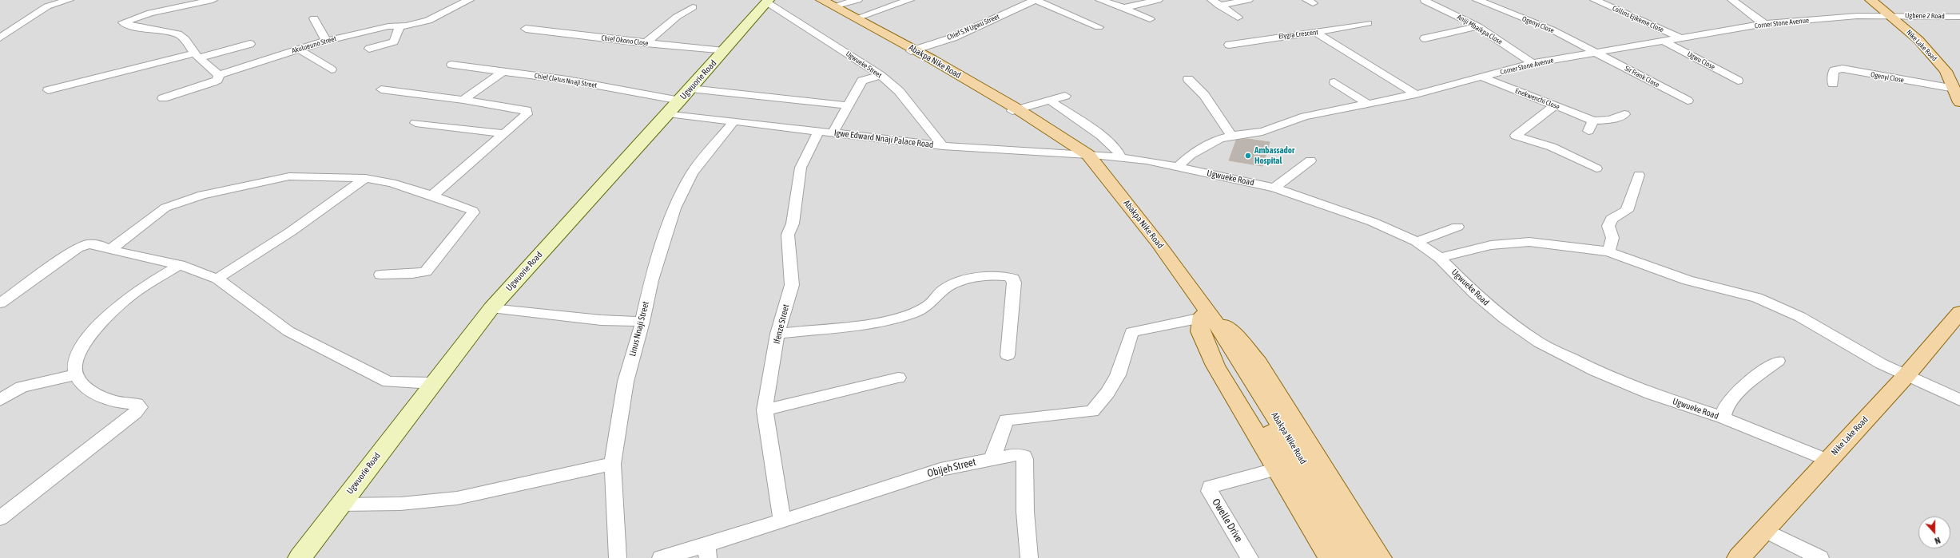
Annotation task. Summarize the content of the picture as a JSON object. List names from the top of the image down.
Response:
{
  "streets": {
    "main road": ["Nike Lake Road", "Abakpa Nike Road"],
    "street": [
      "Ugbene 2 Road",
      "Collins Ejikeme Close",
      "Corner Stone Avenue",
      "Ogenyi Close",
      "Chief S.N Ugwu Street",
      "Aniji Mbaikpa Close",
      "Elygra Crescent",
      "Chief Okono Close",
      "Akulueuno Street",
      "Ugwu Close",
      "Ugwueke Street",
      "Sir Frank Close",
      "Ugwuorie Road",
      "Chief Cletus Nnaji Street",
      "Enekwenchi Close",
      "Igwe Edward Nnaji Palace Road",
      "Ugwueke Road",
      "Ifenze Street",
      "Linus Nnaji Street",
      "Obijeh Street",
      "Owelle Drive"
    ]
  },
  "crossings": [
    ["Ugbene 2 Road", "Corner Stone Avenue"],
    ["Ugbene 2 Road", "Nike Lake Road"],
    ["Collins Ejikeme Close", "Corner Stone Avenue"],
    ["Corner Stone Avenue", "Ogenyi Close"],
    ["Corner Stone Avenue", "Aniji Mbaikpa Close"],
    ["Corner Stone Avenue", "Nike Lake Road"],
    ["Corner Stone Avenue", "Ugwu Close"],
    ["Corner Stone Avenue", "Sir Frank Close"],
    ["Corner Stone Avenue", "Enekwenchi Close"],
    ["Corner Stone Avenue", "Ugwueke Road"],
    ["Ogenyi Close", "Nike Lake Road"],
    ["Ogenyi Close", "Sir Frank Close"],
    ["Chief S.N Ugwu Street", "Abakpa Nike Road"],
    ["Chief Okono Close", "Ugwuorie Road"],
    ["Nike Lake Road", "Ugwueke Road"],
    ["Abakpa Nike Road", "Igwe Edward Nnaji Palace Road"],
    ["Abakpa Nike Road", "Ugwueke Road"],
    ["Ugwueke Street", "Ugwuorie Road"],
    ["Ugwueke Street", "Igwe Edward Nnaji Palace Road"],
    ["Ugwuorie Road", "Chief Cletus Nnaji Street"],
    ["Ugwuorie Road", "Igwe Edward Nnaji Palace Road"],
    ["Igwe Edward Nnaji Palace Road", "Ugwueke Road"],
    ["Igwe Edward Nnaji Palace Road", "Ifenze Street"],
    ["Igwe Edward Nnaji Palace Road", "Linus Nnaji Street"],
    ["Ifenze Street", "Obijeh Street"]
  ],
  "places": ["Ambassador Hospital"],
  "north": "bottom"
}
